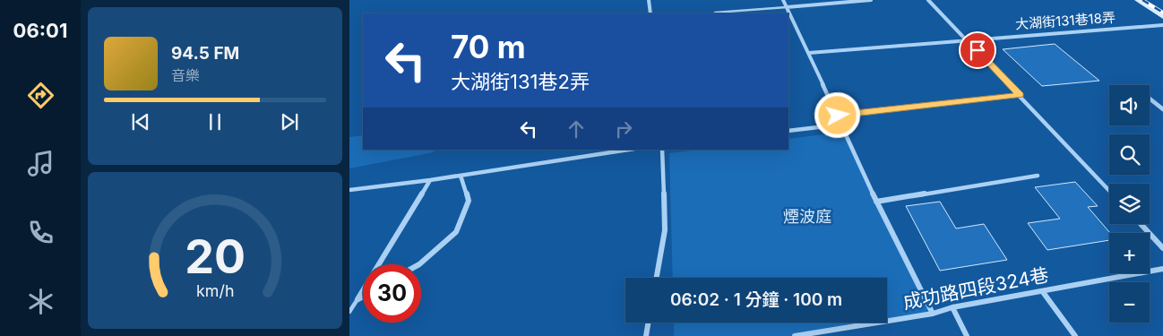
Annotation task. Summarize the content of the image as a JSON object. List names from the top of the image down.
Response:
{
  "streets": {
    "street": ["大湖街131巷18弄", "成功路四段324巷"]
  },
  "parks": ["煙波庭"],
  "page": {
    "tabs": "06:01",
    "turn": ["70 m", "大湖街131巷2弄"],
    "song": ["94.5 FM", "音樂"],
    "map_buttons": ["+", "−"],
    "limit": "30",
    "trip": "06:02 · 1 分鐘 · 100 m",
    "gauge": ["20", "km/h"]
  }
}
